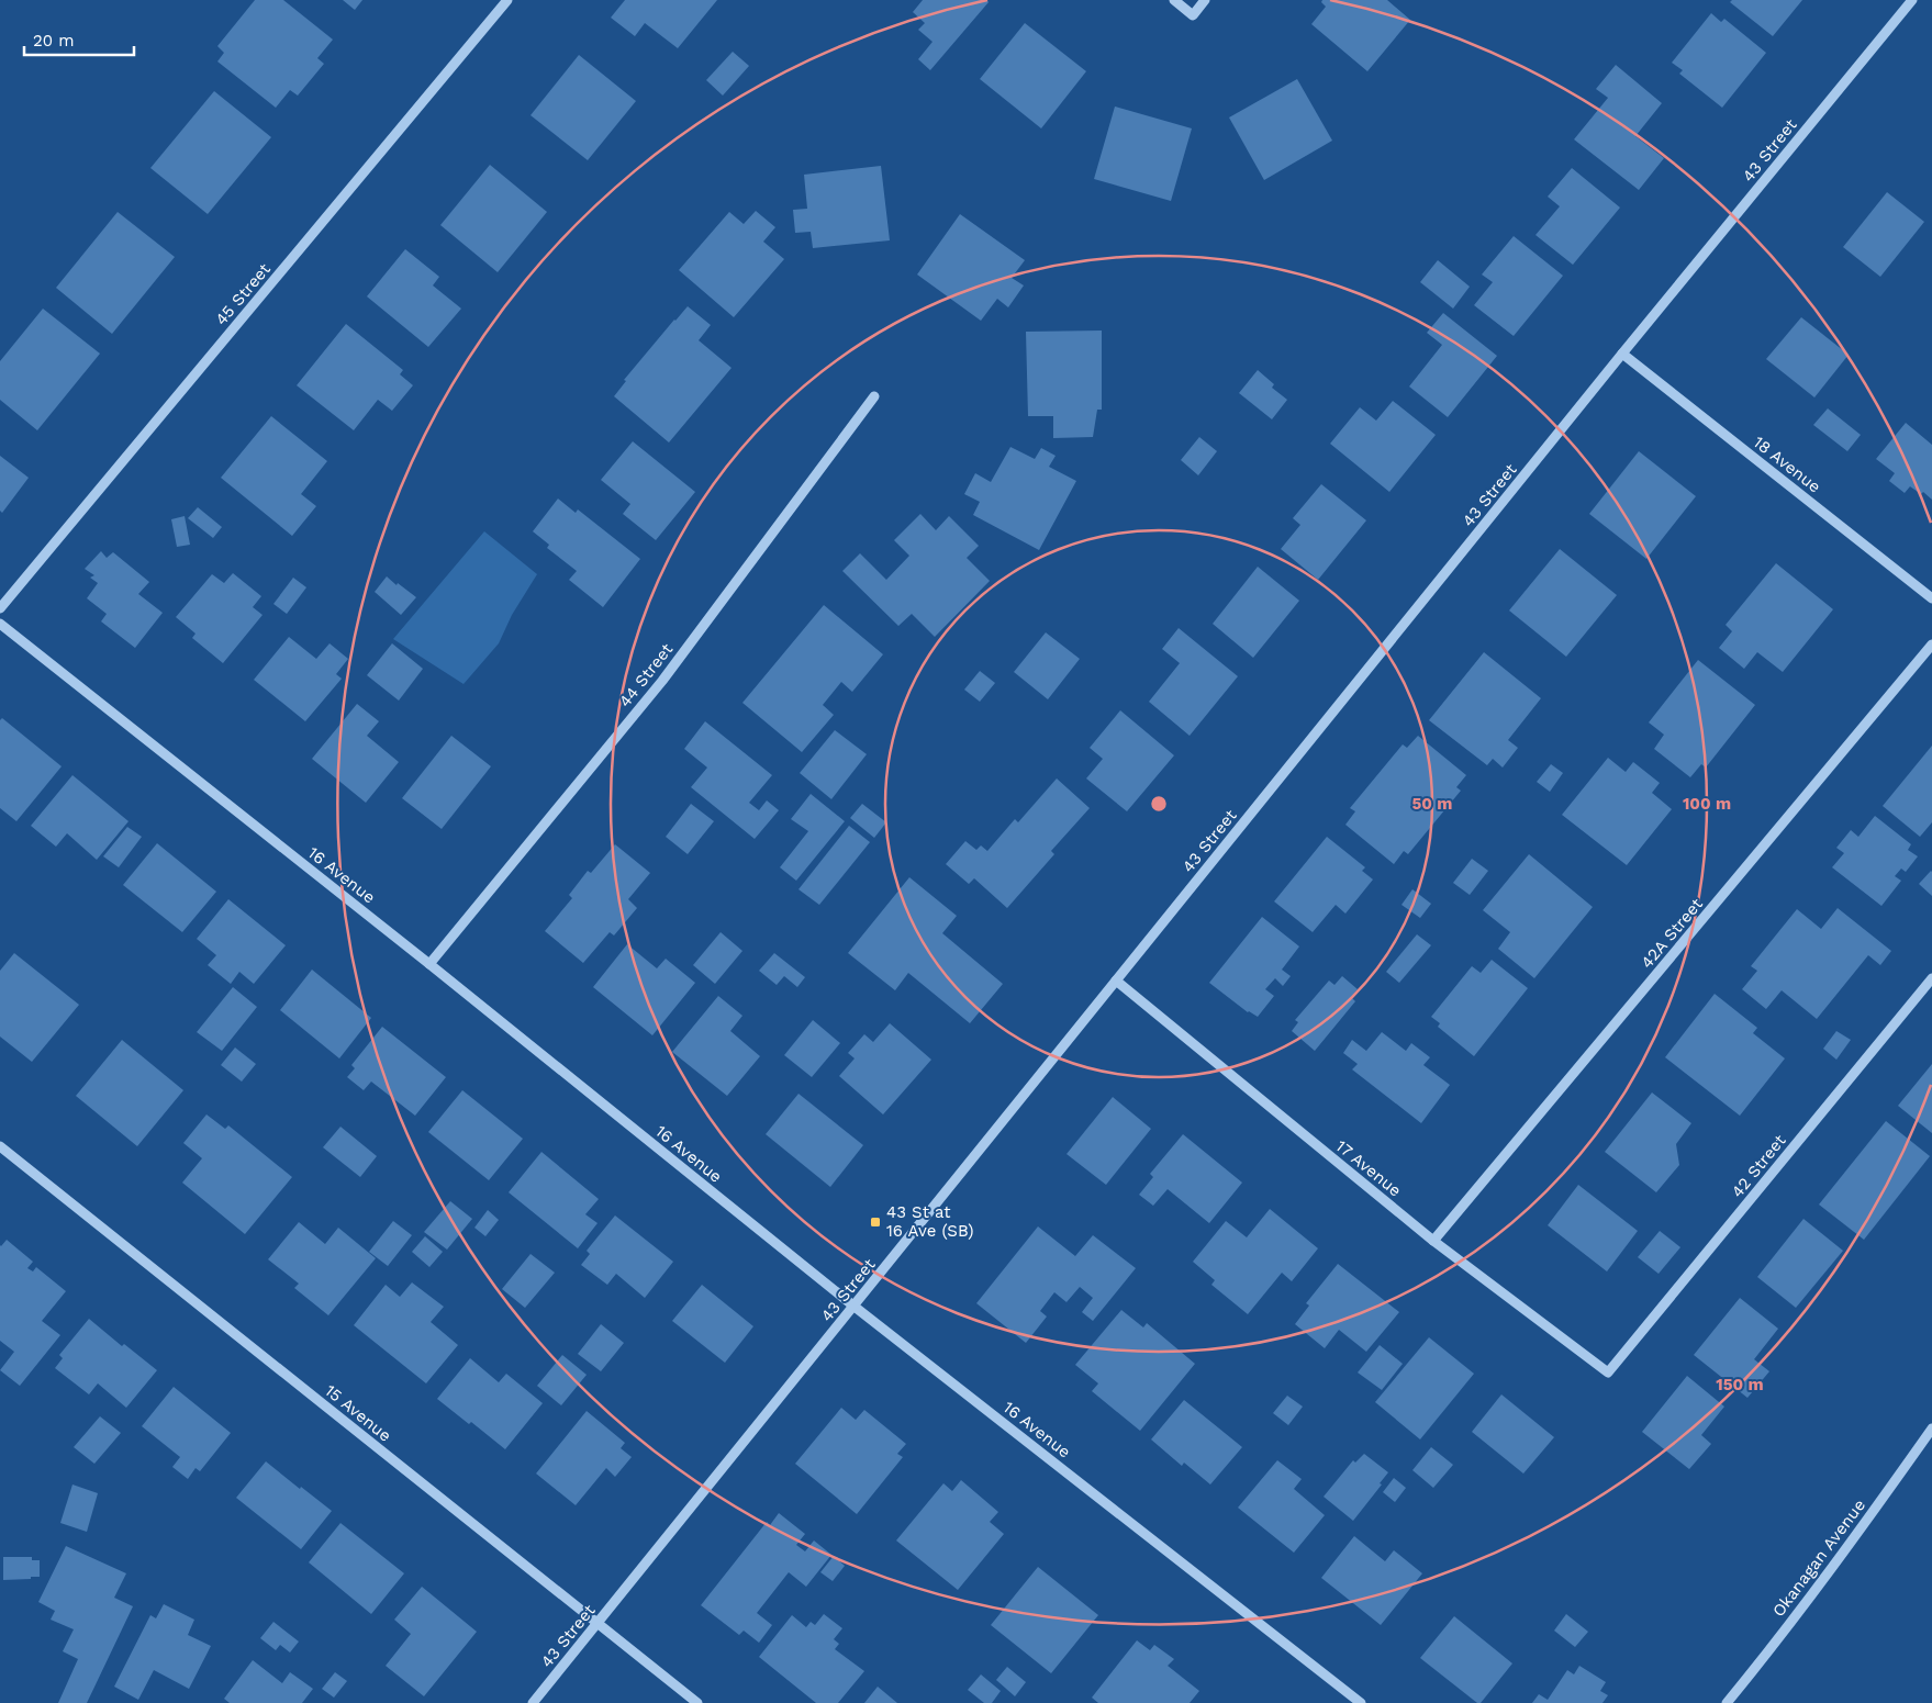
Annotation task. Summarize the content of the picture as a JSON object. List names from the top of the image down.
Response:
{
  "streets": {
    "street": [
      "43 Street",
      "45 Street",
      "18 Avenue",
      "44 Street",
      "16 Avenue",
      "42A Street",
      "42 Street",
      "17 Avenue",
      "15 Avenue",
      "Okanagan Avenue"
    ]
  },
  "crossings": [
    ["43 Street", "18 Avenue"],
    ["43 Street", "16 Avenue"],
    ["43 Street", "17 Avenue"],
    ["43 Street", "15 Avenue"],
    ["44 Street", "16 Avenue"],
    ["42A Street", "17 Avenue"],
    ["42 Street", "17 Avenue"]
  ],
  "places": {
    "transit": ["43 St at 16 Ave (SB)"]
  },
  "scale_bar": "20 m",
  "rings": ["50 m", "100 m", "150 m"]
}
